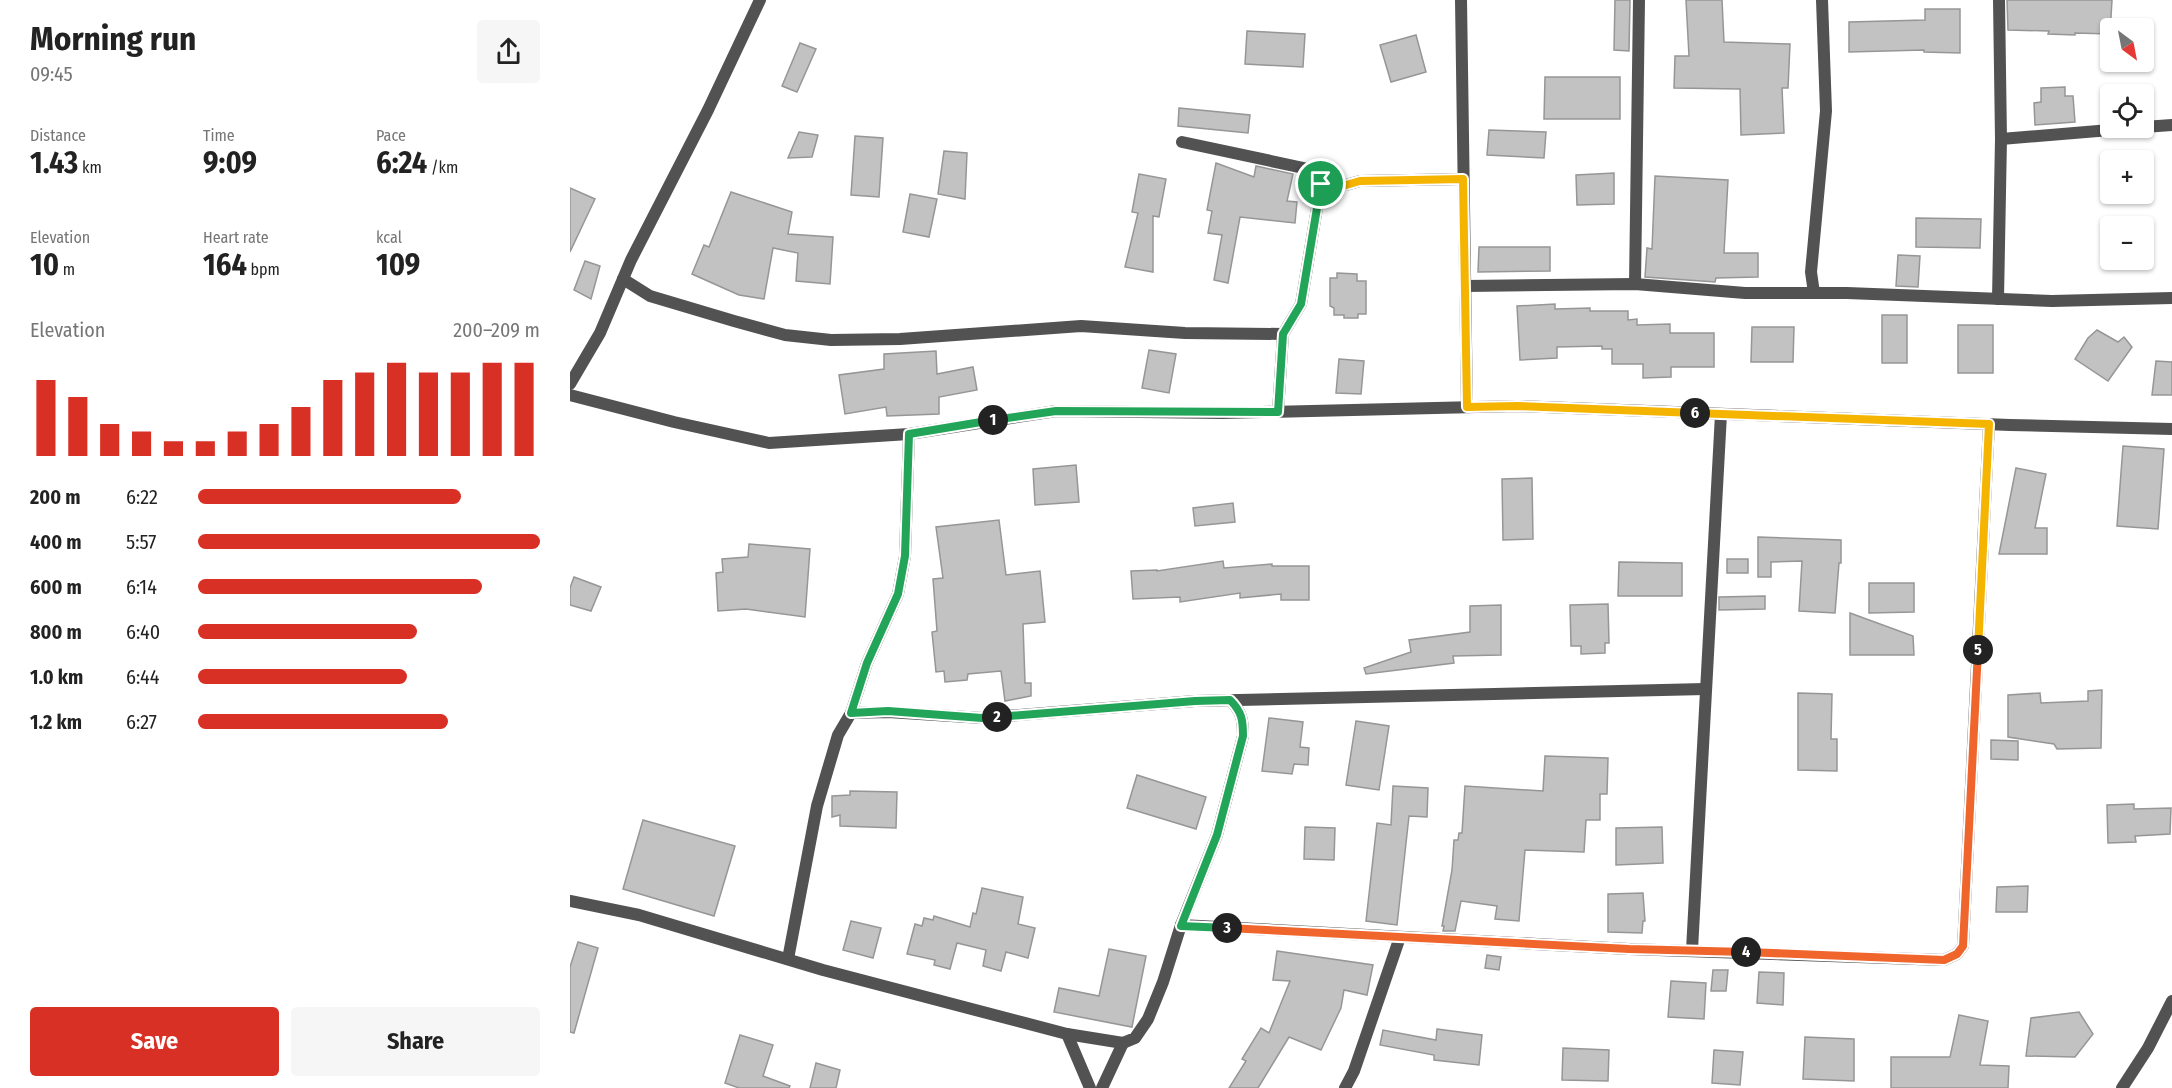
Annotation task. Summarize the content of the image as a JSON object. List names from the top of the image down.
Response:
{
  "north": "bottom right",
  "page": {
    "heading": ["Morning run", "09:45"],
    "map_buttons": ["+", "−"],
    "stats": [
      ["Distance", "1.43 km"],
      ["Time", "9:09"],
      ["Pace", "6:24 /km"],
      ["Elevation", "10 m"],
      ["Heart rate", "164 bpm"],
      ["kcal", "109"]
    ],
    "chart": ["Elevation", "200–209 m"],
    "pins": [
      "6",
      "1",
      "5",
      "2",
      "3",
      "4"
    ],
    "list": [
      {
        "name": "200 m",
        "note": "6:22"
      },
      {
        "name": "400 m",
        "note": "5:57"
      },
      {
        "name": "600 m",
        "note": "6:14"
      },
      {
        "name": "800 m",
        "note": "6:40"
      },
      {
        "name": "1.0 km",
        "note": "6:44"
      },
      {
        "name": "1.2 km",
        "note": "6:27"
      }
    ],
    "buttons": ["Save", "Share"]
  }
}
